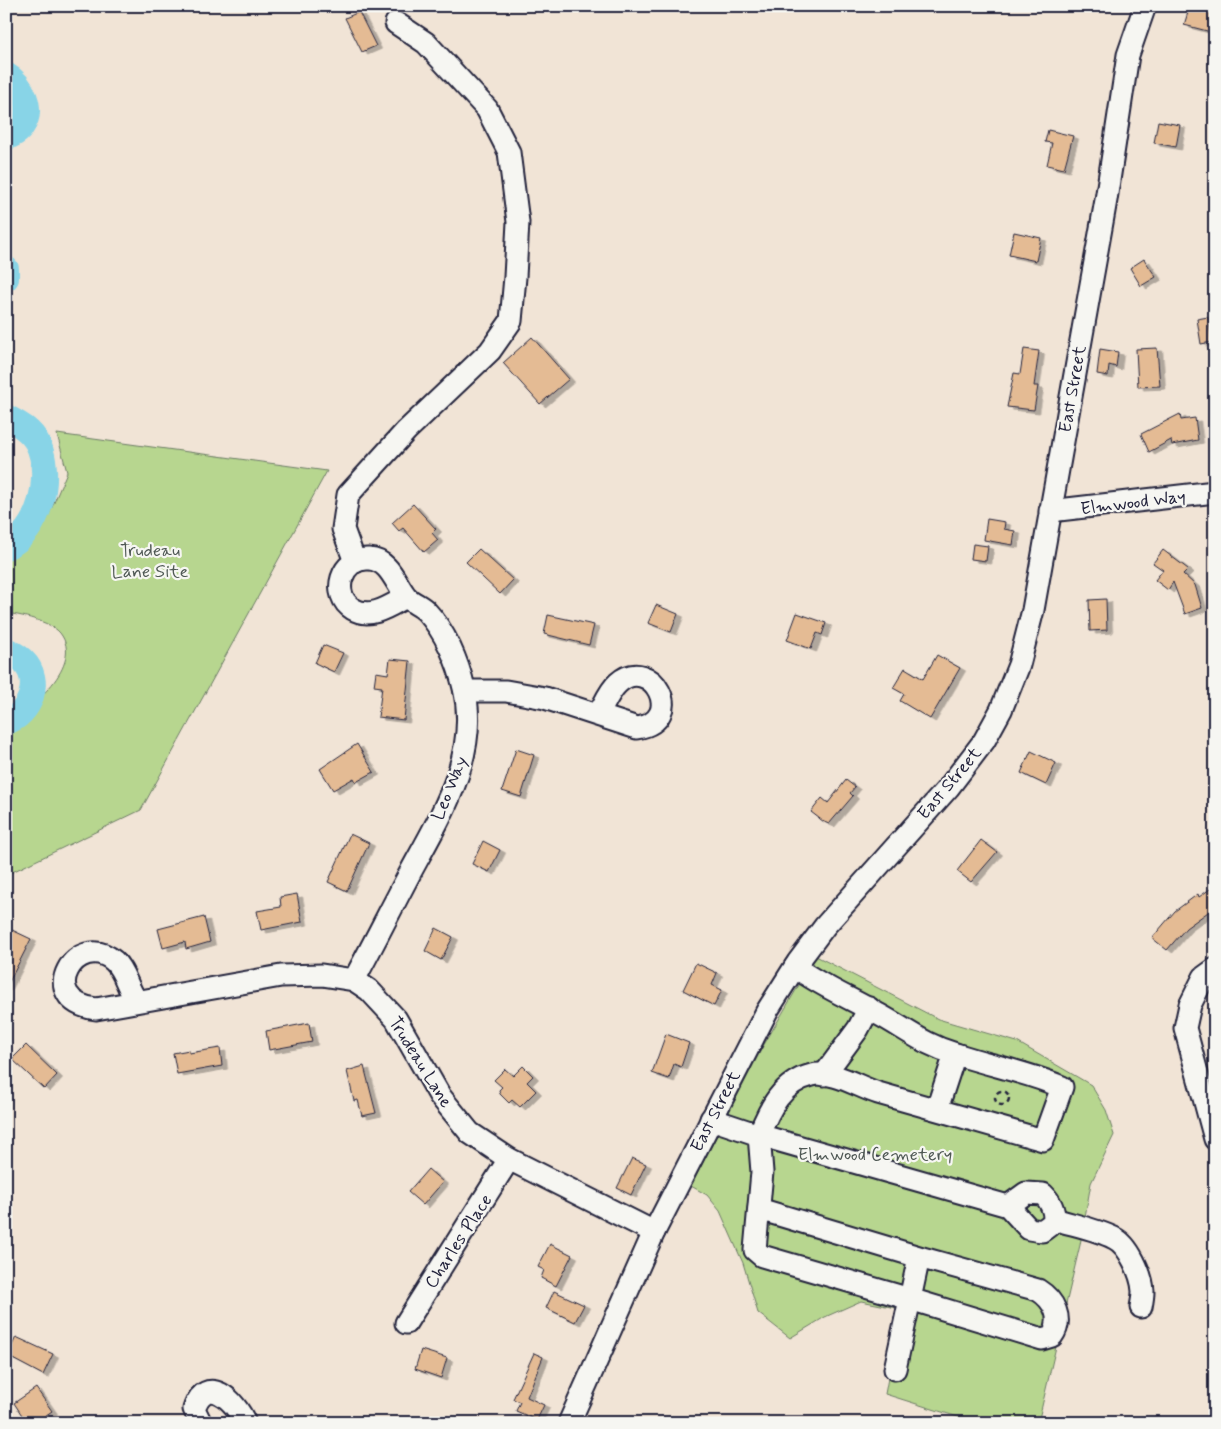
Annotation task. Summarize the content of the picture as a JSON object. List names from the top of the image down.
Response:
{
  "streets": {
    "street": [
      "East Street",
      "Elmwood Way",
      "Leo Way",
      "Trudeau Lane",
      "Charles Place"
    ]
  },
  "crossings": [
    ["East Street", "Elmwood Way"],
    ["East Street", "Trudeau Lane"],
    ["Leo Way", "Trudeau Lane"],
    ["Trudeau Lane", "Charles Place"]
  ],
  "parks": ["Trudeau Lane Site", "Elmwood Cemetery"]
}
